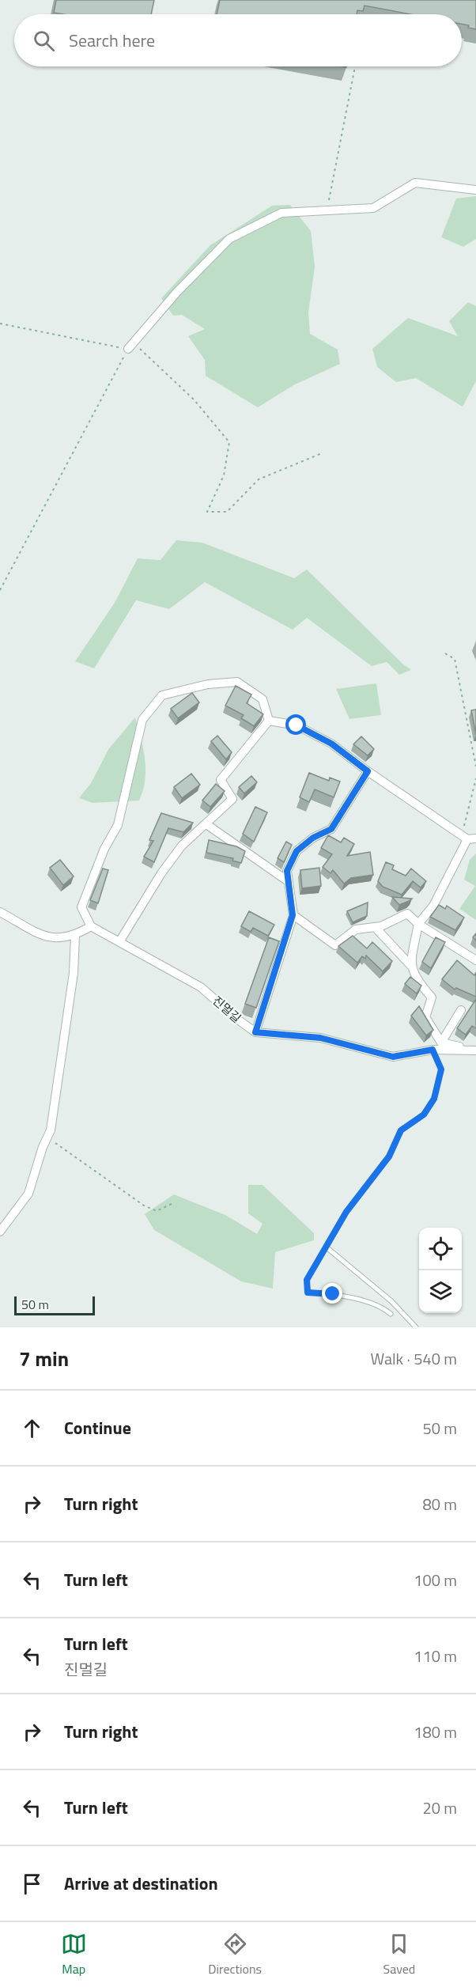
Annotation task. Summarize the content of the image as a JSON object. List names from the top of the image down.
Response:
{
  "streets": {
    "street": ["진멀길"]
  },
  "scale_bar": "50 m",
  "page": {
    "search": "Search here",
    "scale": "50 m",
    "heading": ["7 min", "Walk · 540 m"],
    "list": [
      ["Continue", "50 m"],
      ["Turn right", "80 m"],
      ["Turn left", "100 m"],
      ["Turn left", "진멀길", "110 m"],
      ["Turn right", "180 m"],
      ["Turn left", "20 m"],
      "Arrive at destination"
    ],
    "nav": ["Map", "Directions", "Saved"]
  }
}
